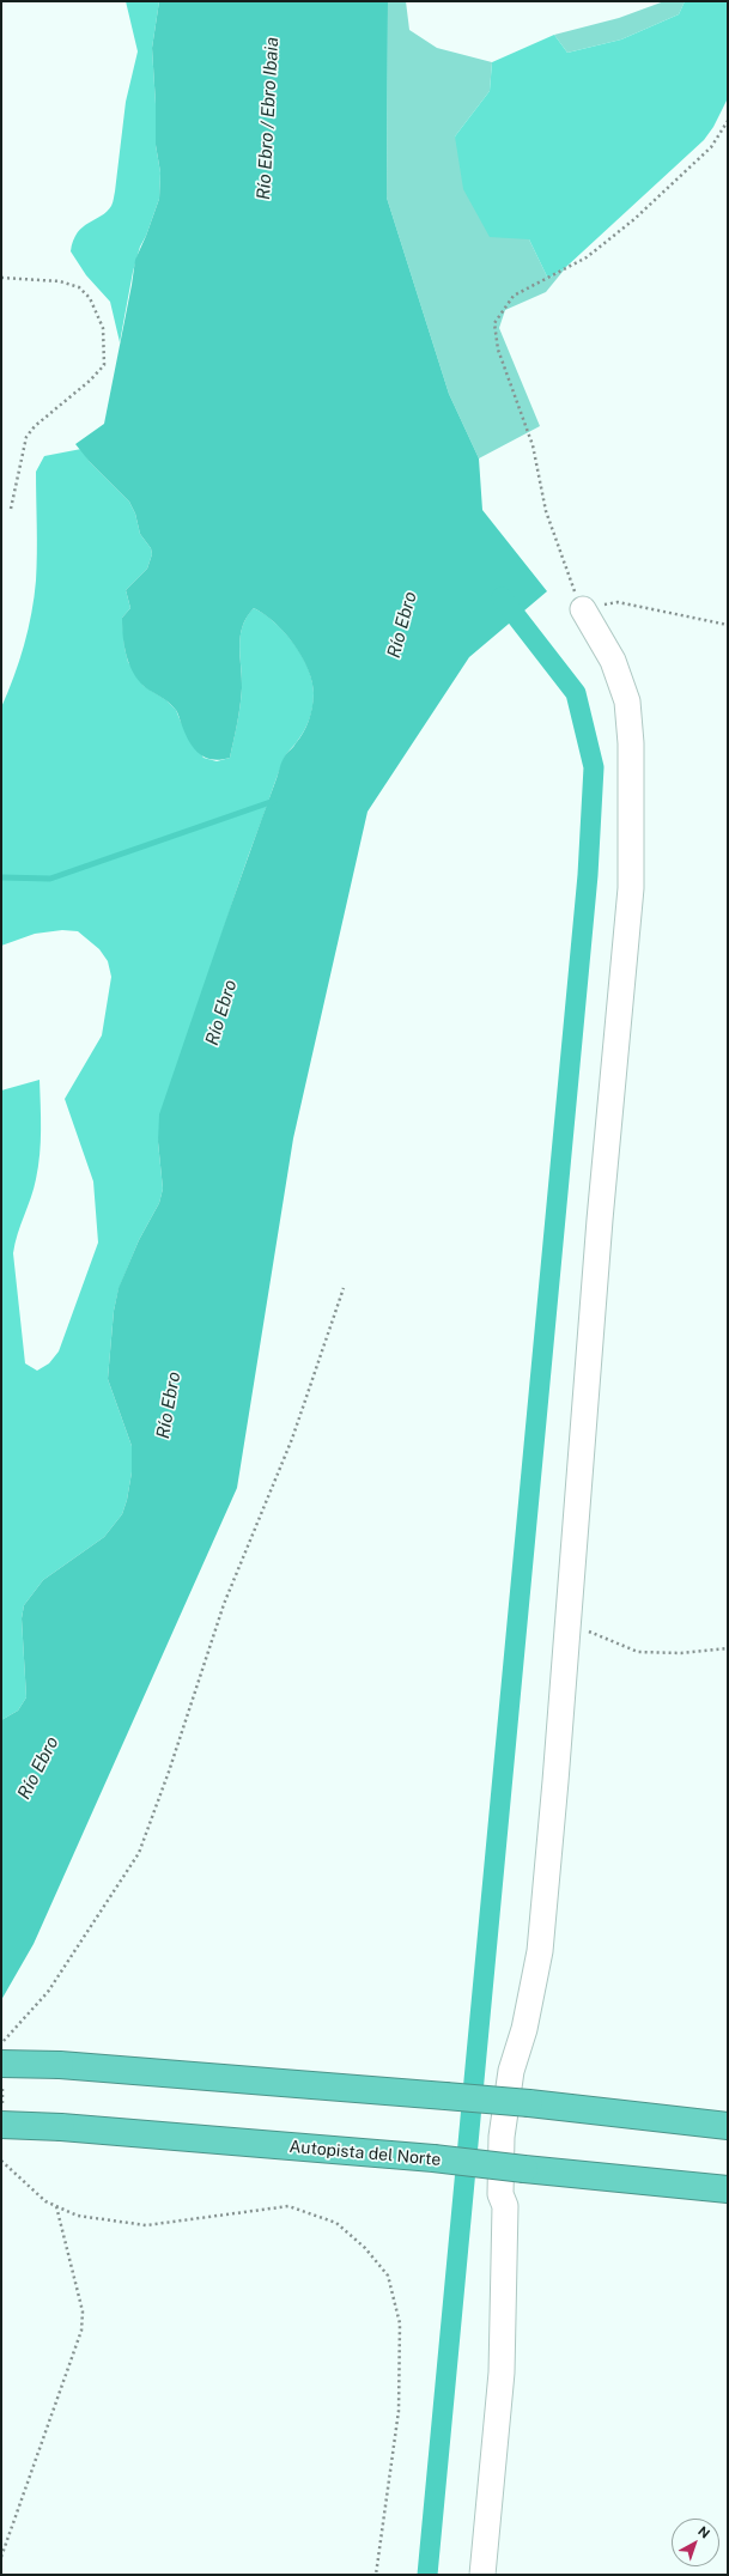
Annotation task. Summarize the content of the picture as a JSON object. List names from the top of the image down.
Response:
{
  "streets": {
    "highway": ["Autopista del Norte"]
  },
  "water": ["Río Ebro / Ebro Ibaia", "Río Ebro"],
  "north": "top right"
}
